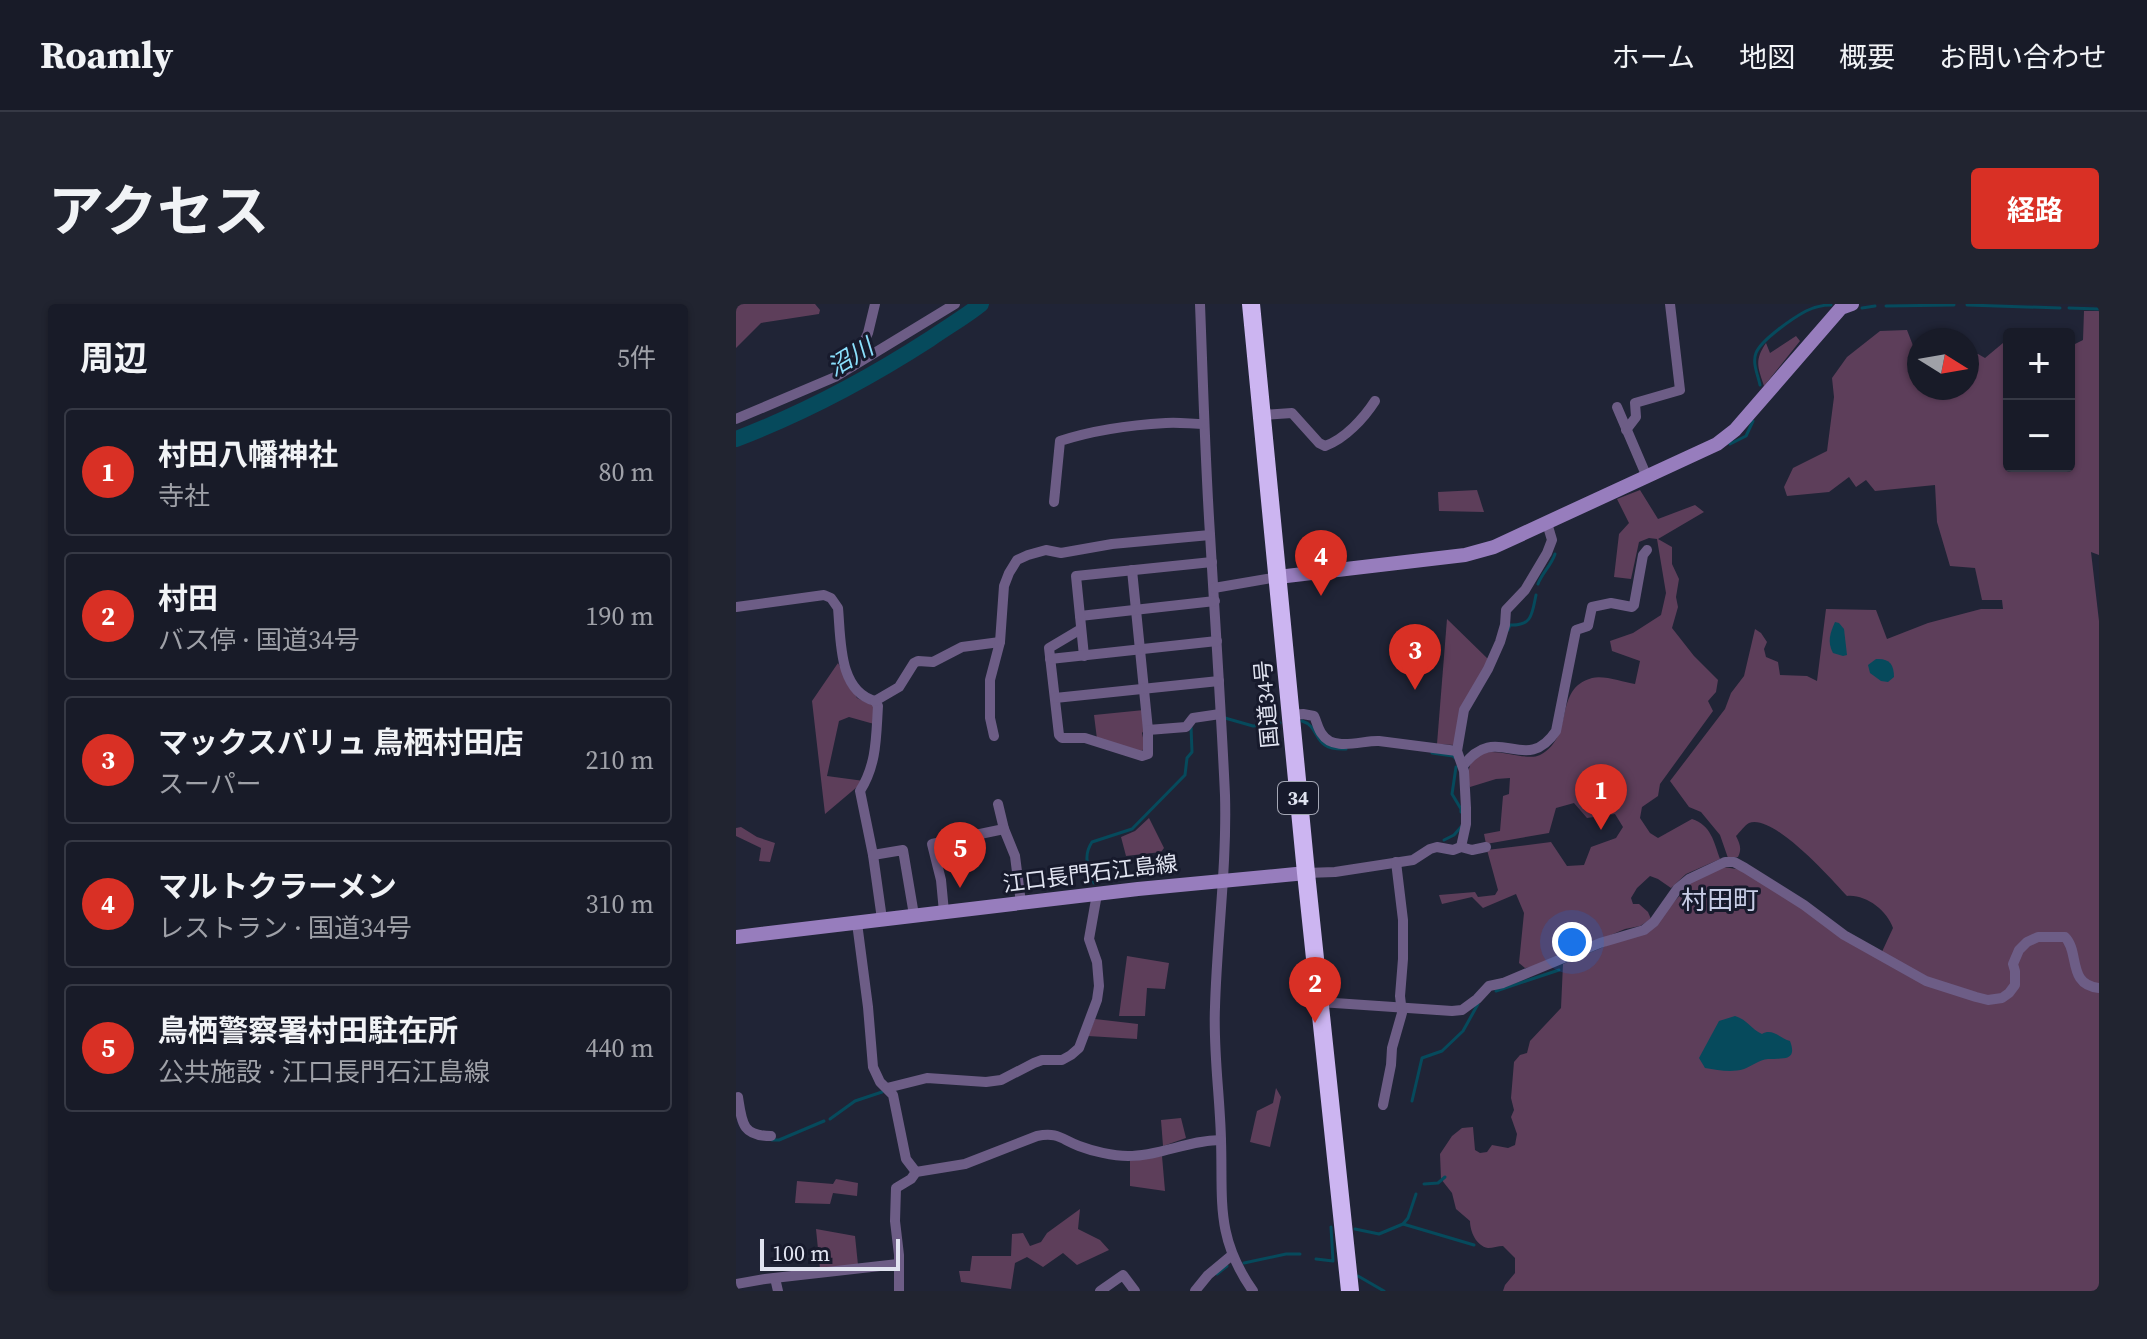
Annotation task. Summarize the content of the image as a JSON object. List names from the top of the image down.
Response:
{
  "streets": {
    "highway": ["国道34号", "34"],
    "street": ["江口長門石江島線"]
  },
  "crossings": [
    ["国道34号", "江口長門石江島線"]
  ],
  "districts": ["村田町"],
  "water": ["沼川"],
  "scale_bar": "100 m",
  "north": "right",
  "page": {
    "header": "Roamly",
    "nav": [
      "ホーム",
      "地図",
      "概要",
      "お問い合わせ"
    ],
    "title": "アクセス",
    "buttons": "経路",
    "heading": ["周辺", "5件"],
    "map_buttons": ["+", "−"],
    "list": [
      {
        "mark": "1",
        "name": "村田八幡神社",
        "note": "寺社",
        "value": "80 m"
      },
      {
        "mark": "2",
        "name": "村田",
        "note": "バス停 · 国道34号",
        "value": "190 m"
      },
      {
        "mark": "3",
        "name": "マックスバリュ 鳥栖村田店",
        "note": "スーパー",
        "value": "210 m"
      },
      {
        "mark": "4",
        "name": "マルトクラーメン",
        "note": "レストラン · 国道34号",
        "value": "310 m"
      },
      {
        "mark": "5",
        "name": "鳥栖警察署村田駐在所",
        "note": "公共施設 · 江口長門石江島線",
        "value": "440 m"
      }
    ],
    "pins": [
      "4",
      "3",
      "1",
      "5",
      "2"
    ],
    "scale": "100 m"
  }
}
